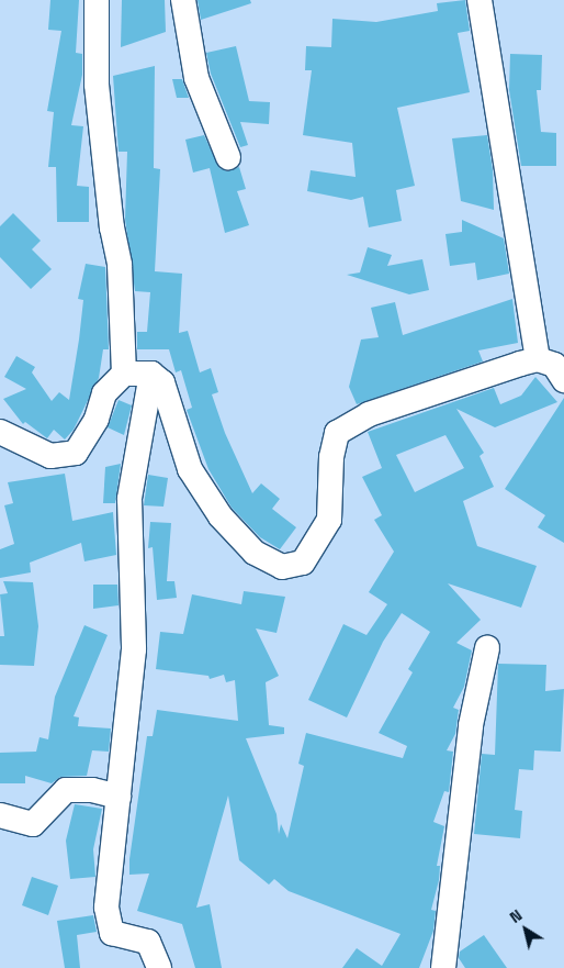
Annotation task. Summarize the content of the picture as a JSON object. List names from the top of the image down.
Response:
{
  "north": "top left"
}
